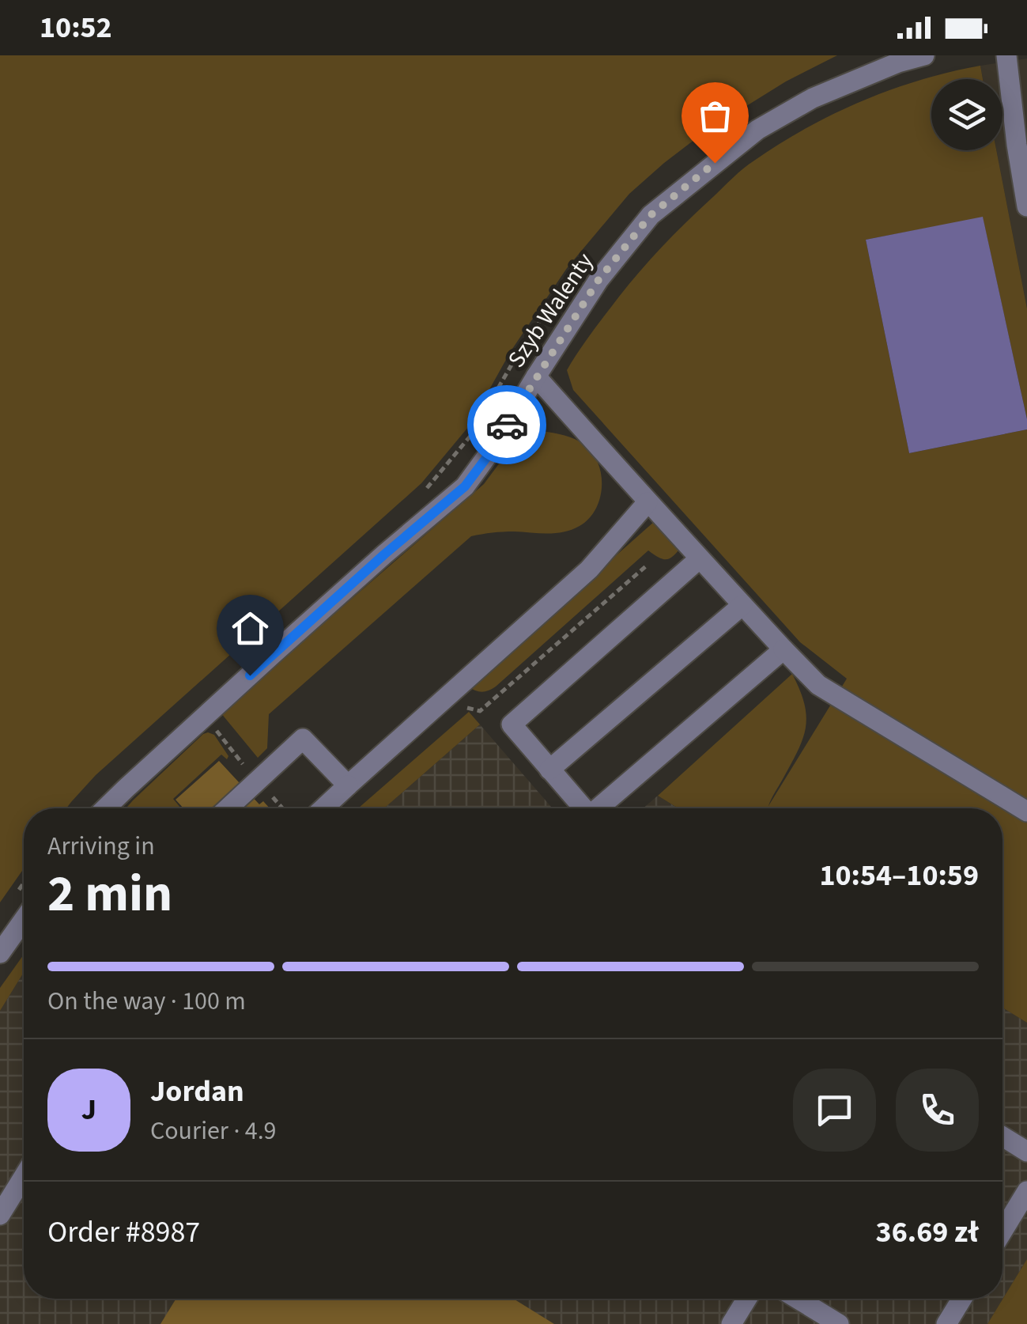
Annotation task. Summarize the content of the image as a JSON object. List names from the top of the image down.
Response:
{
  "streets": {
    "street": ["Szyb Walenty"]
  },
  "page": {
    "status": "10:52",
    "heading": ["2 min", "Arriving in", "10:54–10:59"],
    "panel": [
      "Jordan",
      "Courier · 4.9",
      "Order #8987",
      "36.69 zł"
    ],
    "bar": "On the way · 100 m",
    "round": "J"
  }
}
